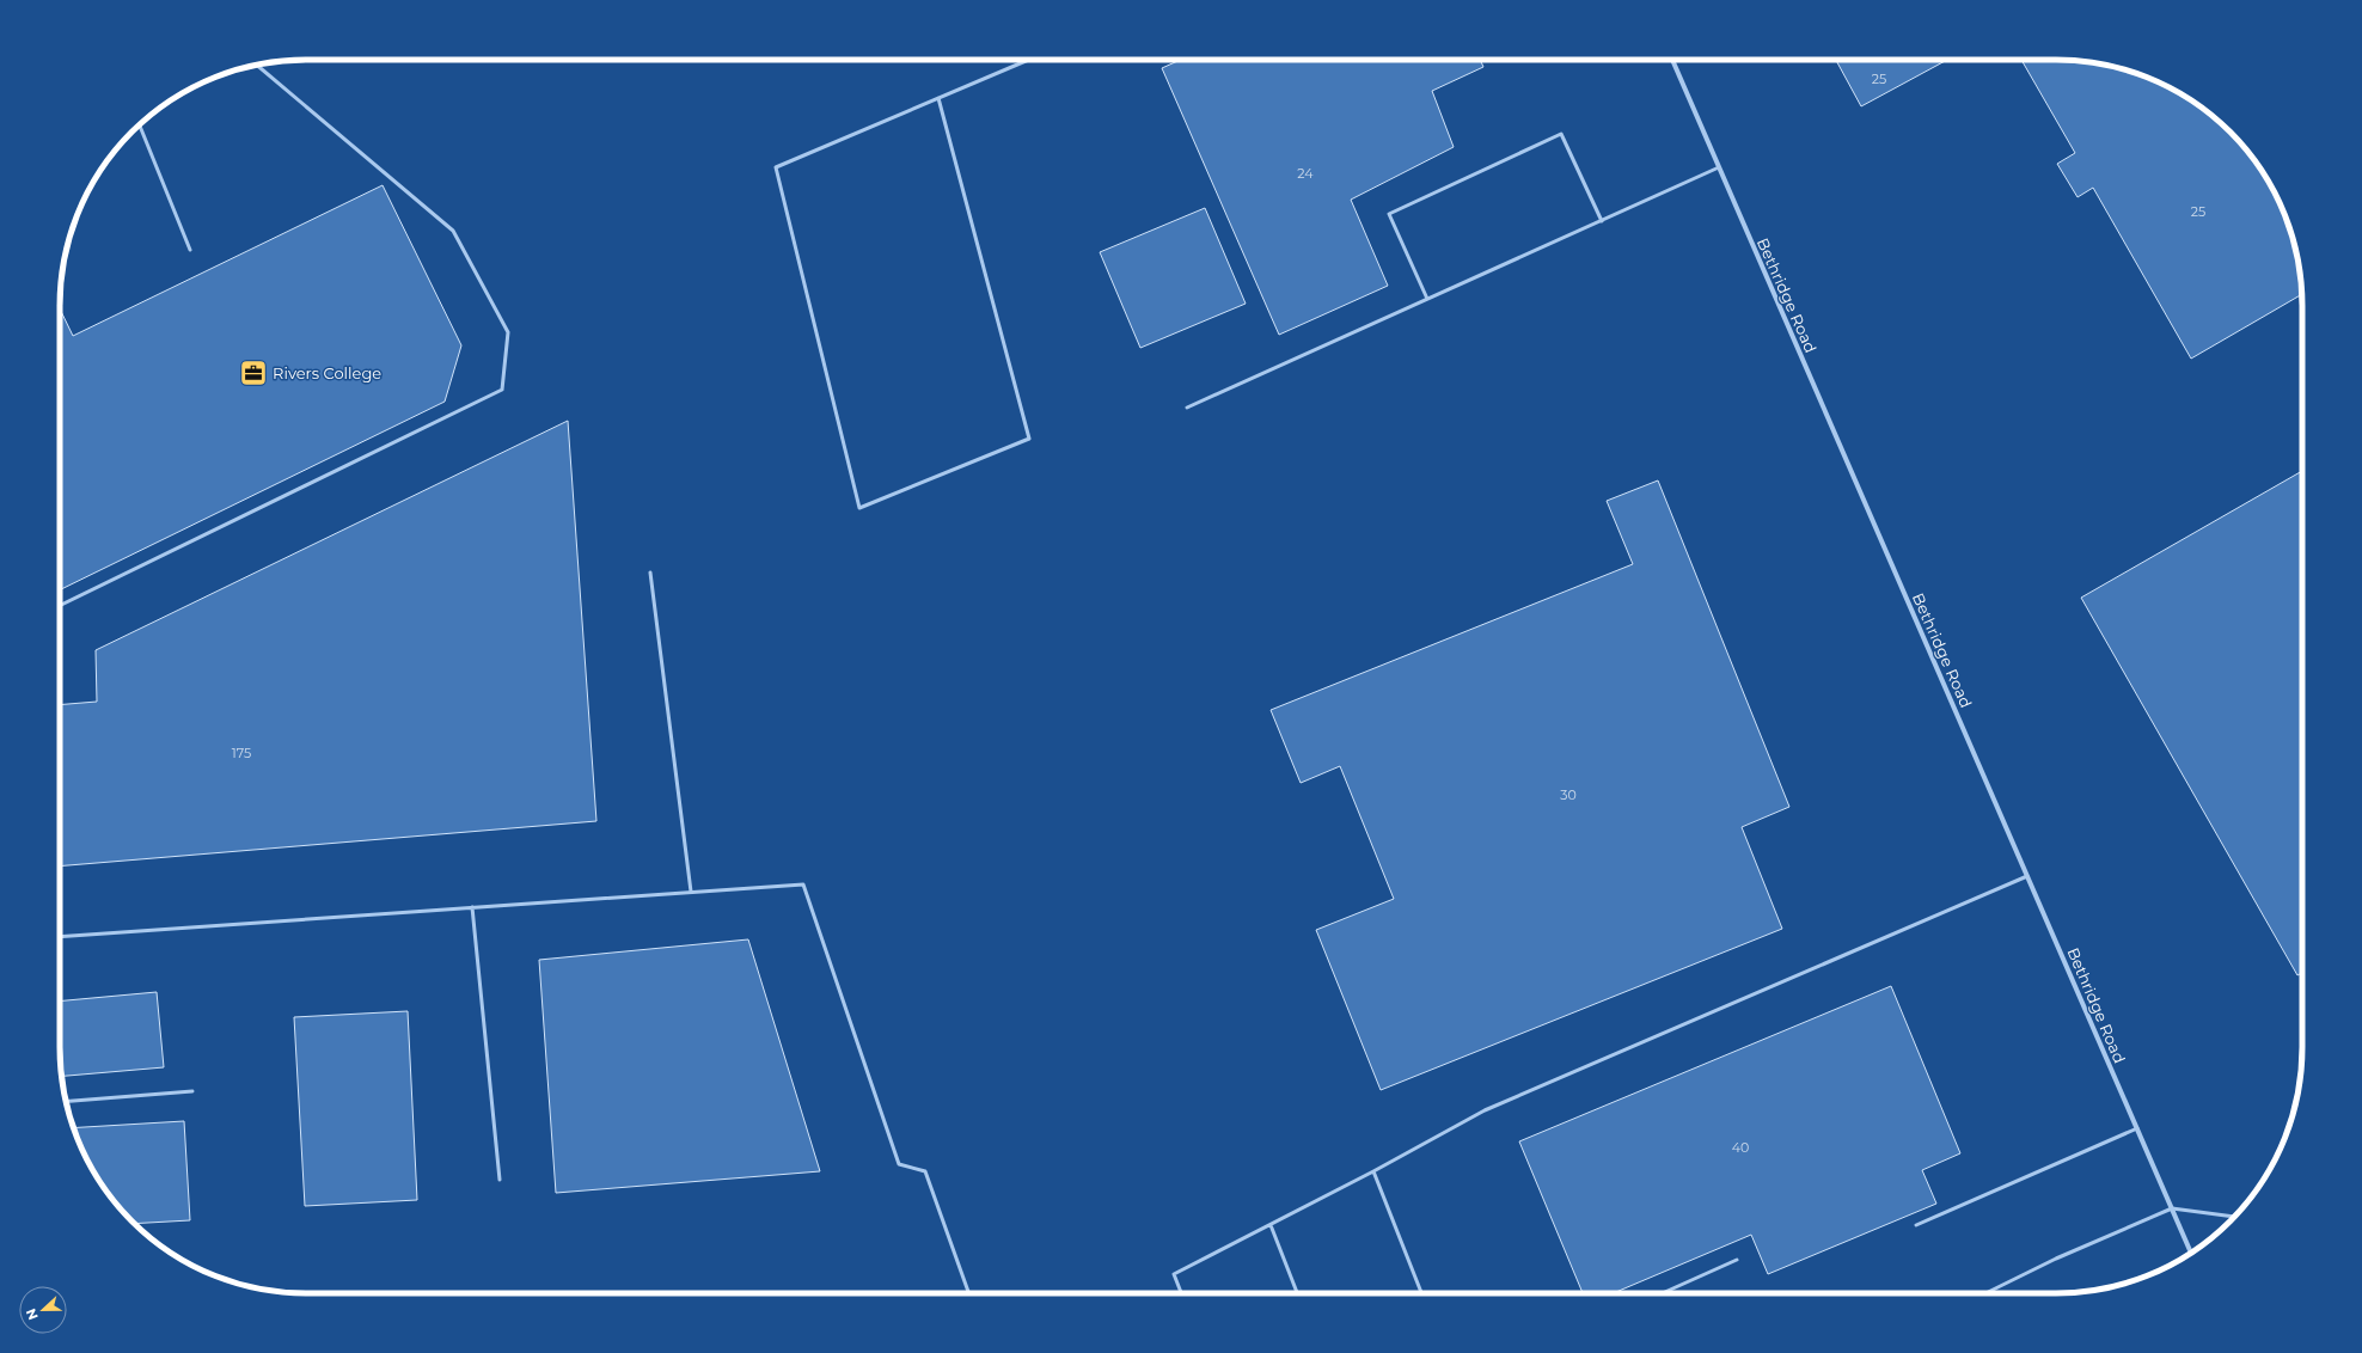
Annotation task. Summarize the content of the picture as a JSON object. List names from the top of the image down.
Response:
{
  "streets": {
    "street": ["Bethridge Road"]
  },
  "places": {
    "office": ["Rivers College"]
  },
  "house_numbers": [
    "25",
    "24",
    "25",
    "175",
    "30",
    "40"
  ],
  "north": "left"
}
